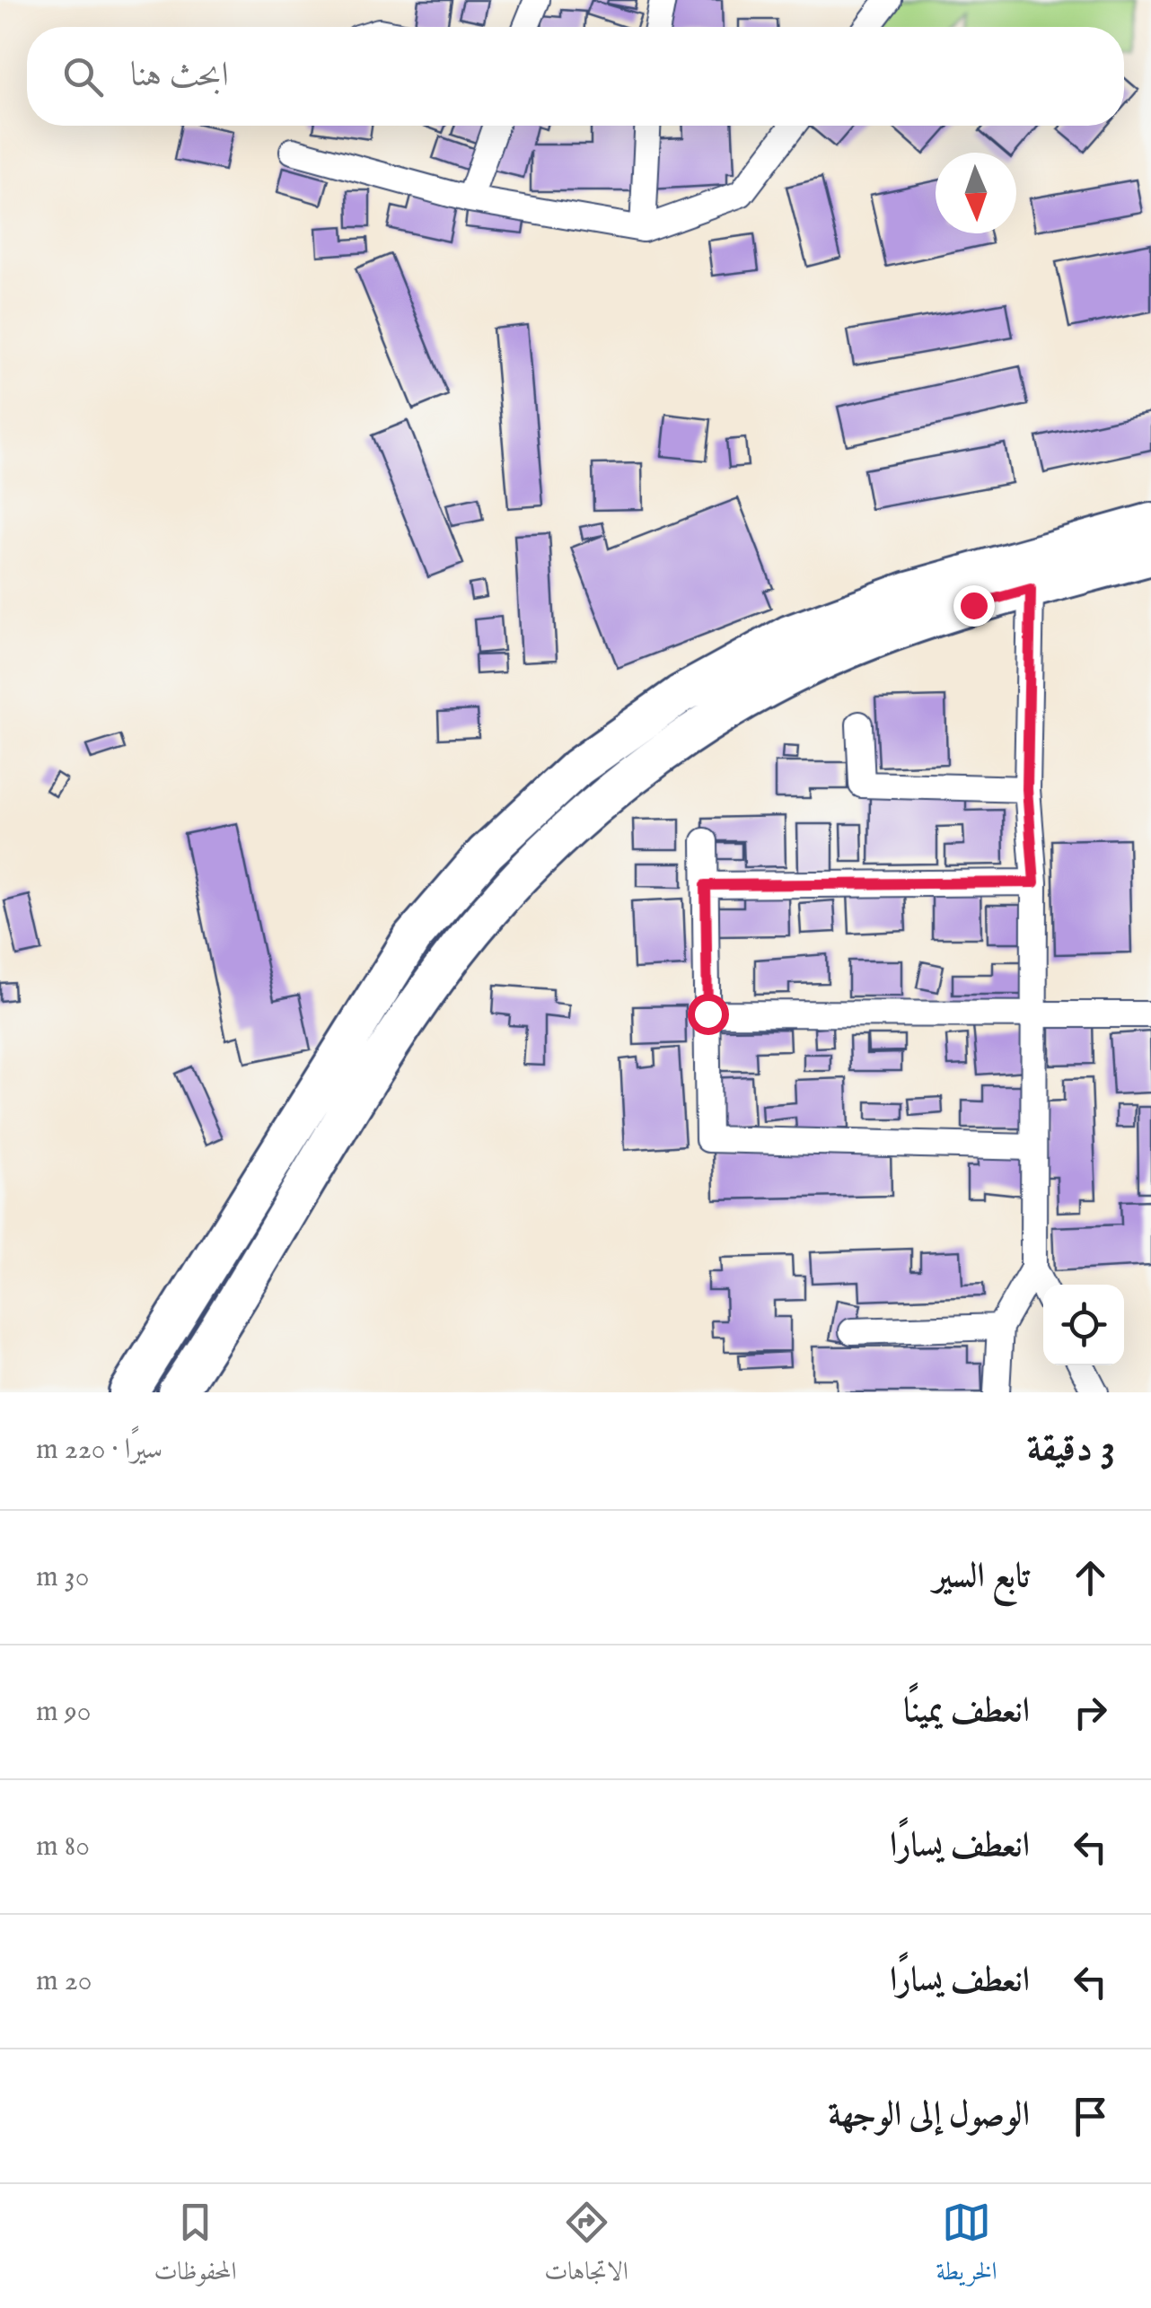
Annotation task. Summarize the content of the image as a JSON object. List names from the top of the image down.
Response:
{
  "north": "bottom",
  "page": {
    "search": "ابحث هنا",
    "heading": ["3 دقيقة", "سيرًا · 220 m"],
    "list": [
      ["تابع السير", "30 m"],
      ["انعطف يمينًا", "90 m"],
      ["انعطف يسارًا", "80 m"],
      ["انعطف يسارًا", "20 m"],
      "الوصول إلى الوجهة"
    ],
    "nav": ["الخريطة", "الاتجاهات", "المحفوظات"]
  }
}
